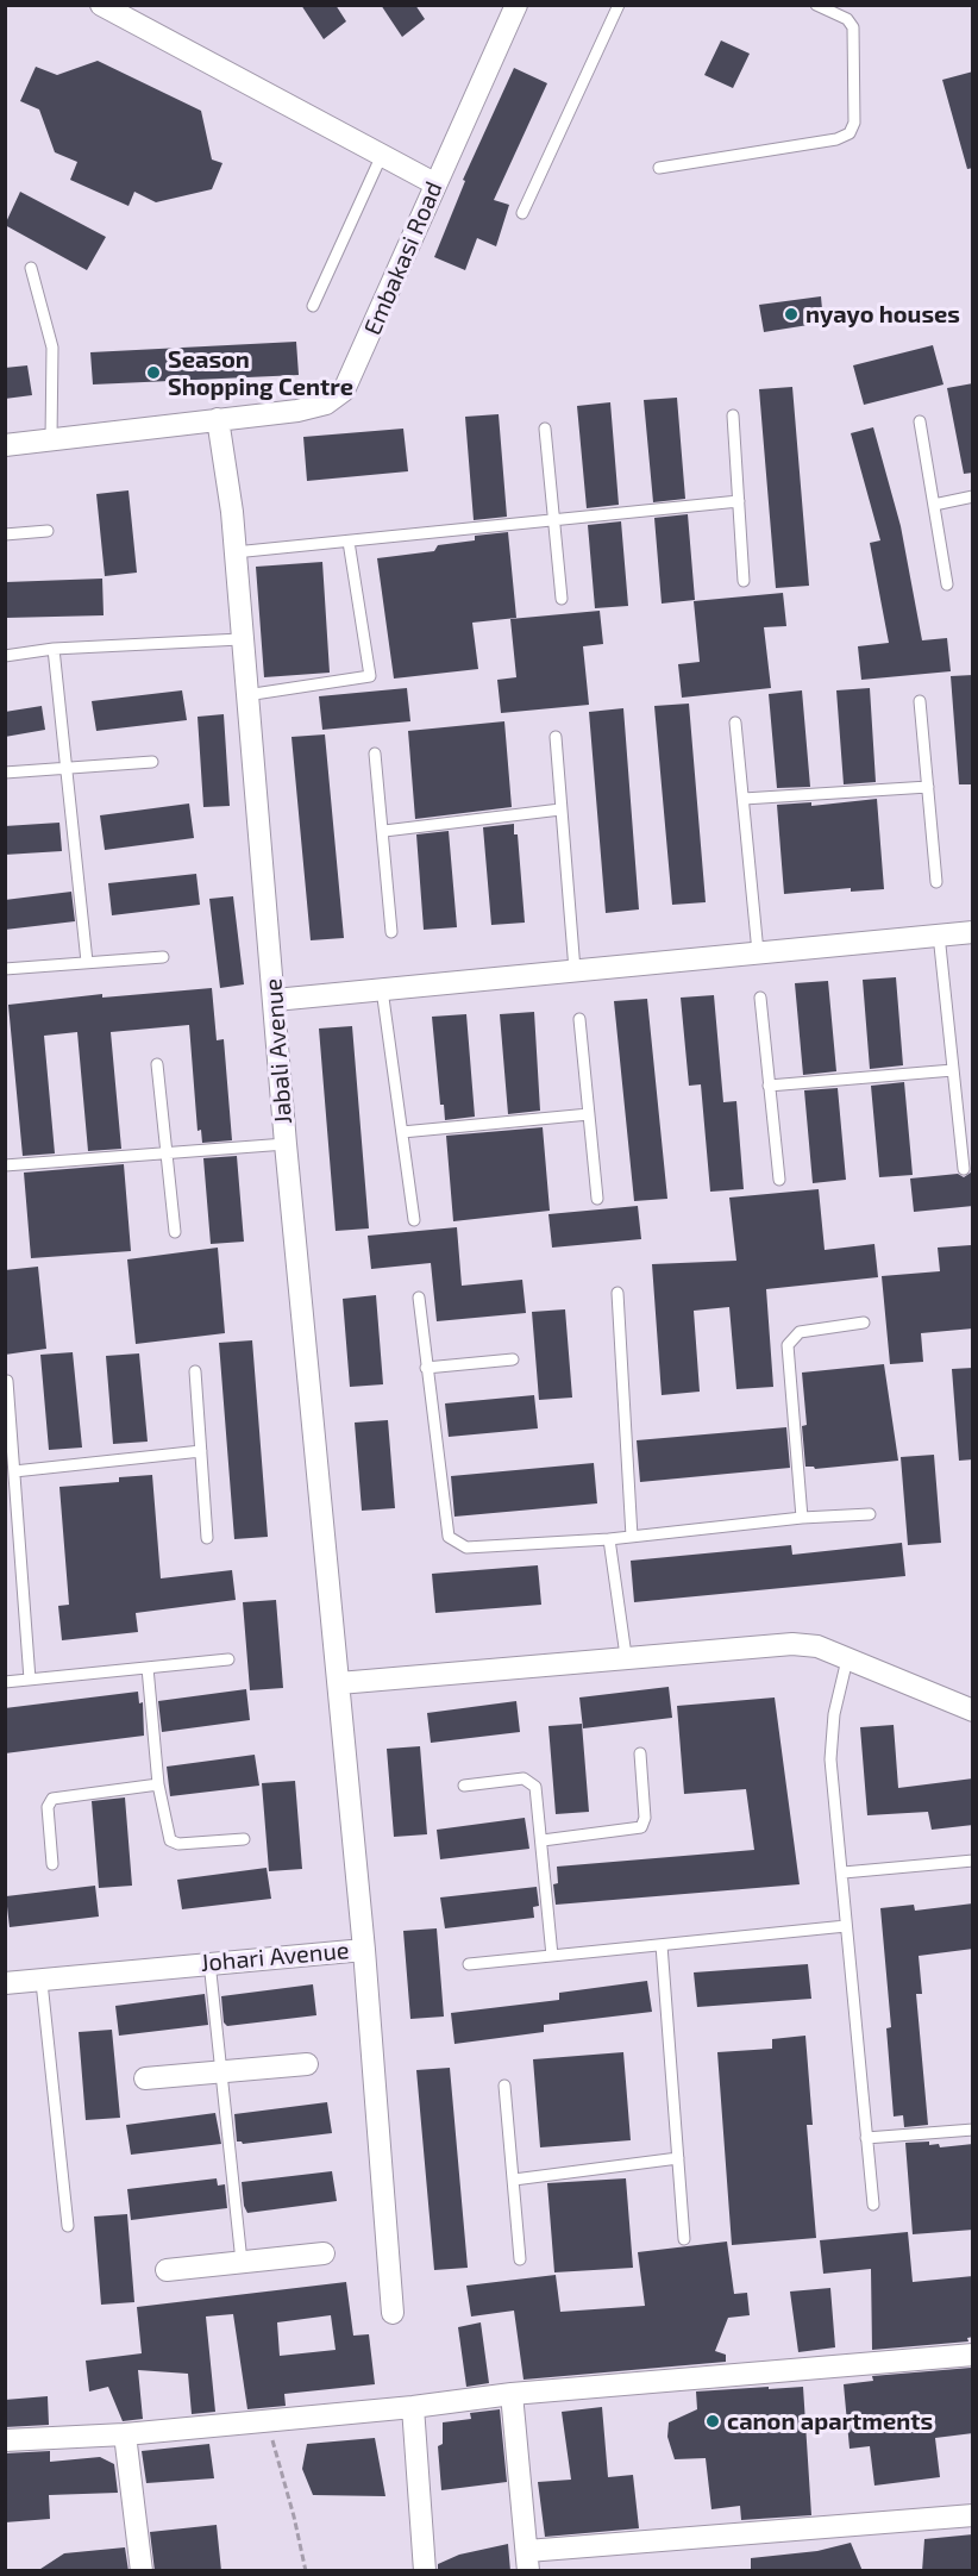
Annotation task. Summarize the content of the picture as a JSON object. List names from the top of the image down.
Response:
{
  "streets": {
    "street": ["Embakasi Road", "Jabali Avenue", "Johari Avenue"]
  },
  "crossings": [
    ["Embakasi Road", "Jabali Avenue"],
    ["Jabali Avenue", "Johari Avenue"]
  ],
  "places": ["nyayo houses", "Season Shopping Centre", "canon apartments"]
}
